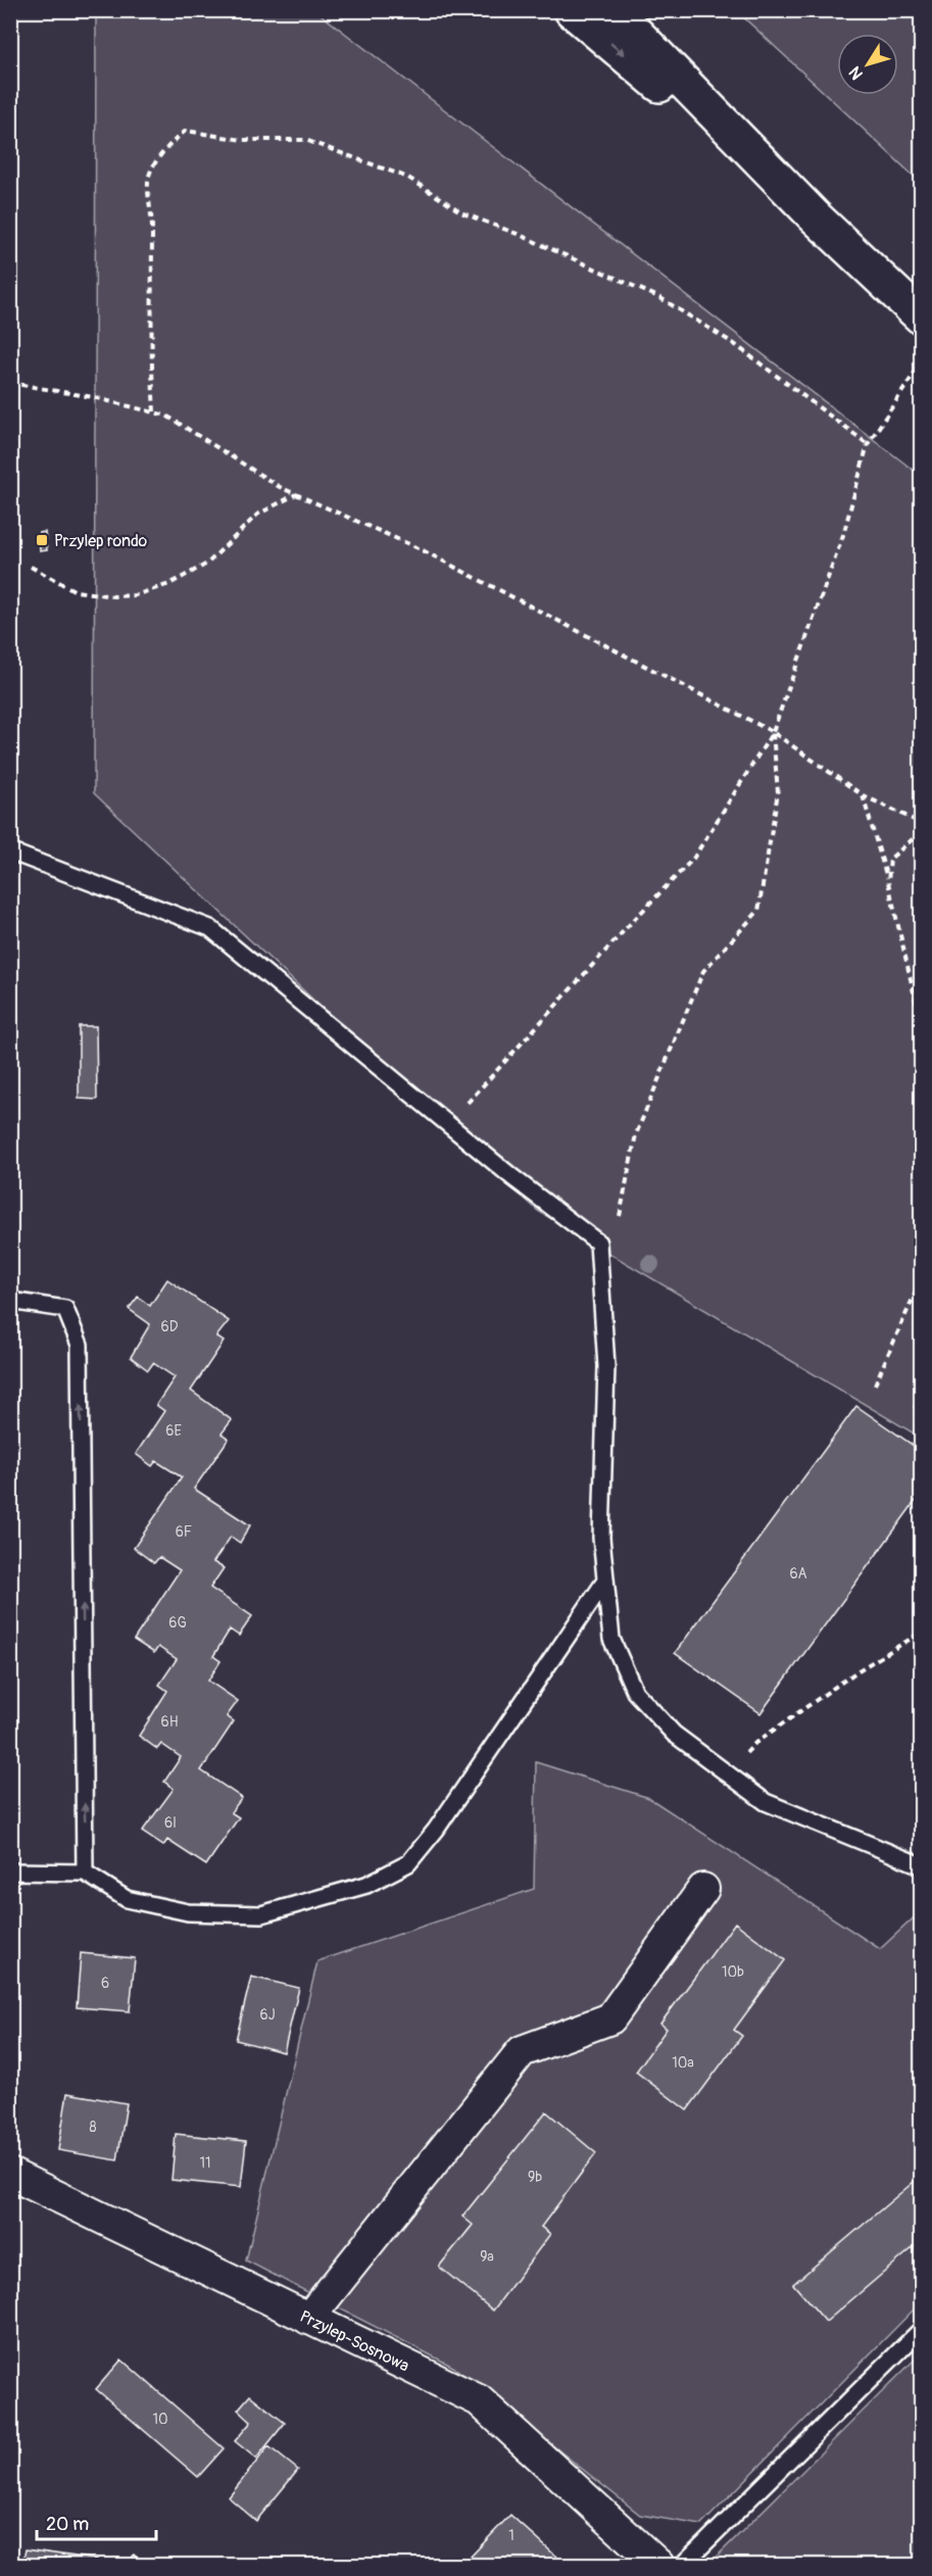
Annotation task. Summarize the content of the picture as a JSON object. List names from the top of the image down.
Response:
{
  "streets": {
    "street": ["Przylep-Sosnowa"]
  },
  "places": {
    "transit": ["Przylep rondo"]
  },
  "house_numbers": [
    "6D",
    "6E",
    "6F",
    "6A",
    "6G",
    "6H",
    "6I",
    "10b",
    "6",
    "6J",
    "10a",
    "8",
    "11",
    "9b",
    "9a",
    "10",
    "1"
  ],
  "scale_bar": "20 m",
  "north": "bottom left"
}
